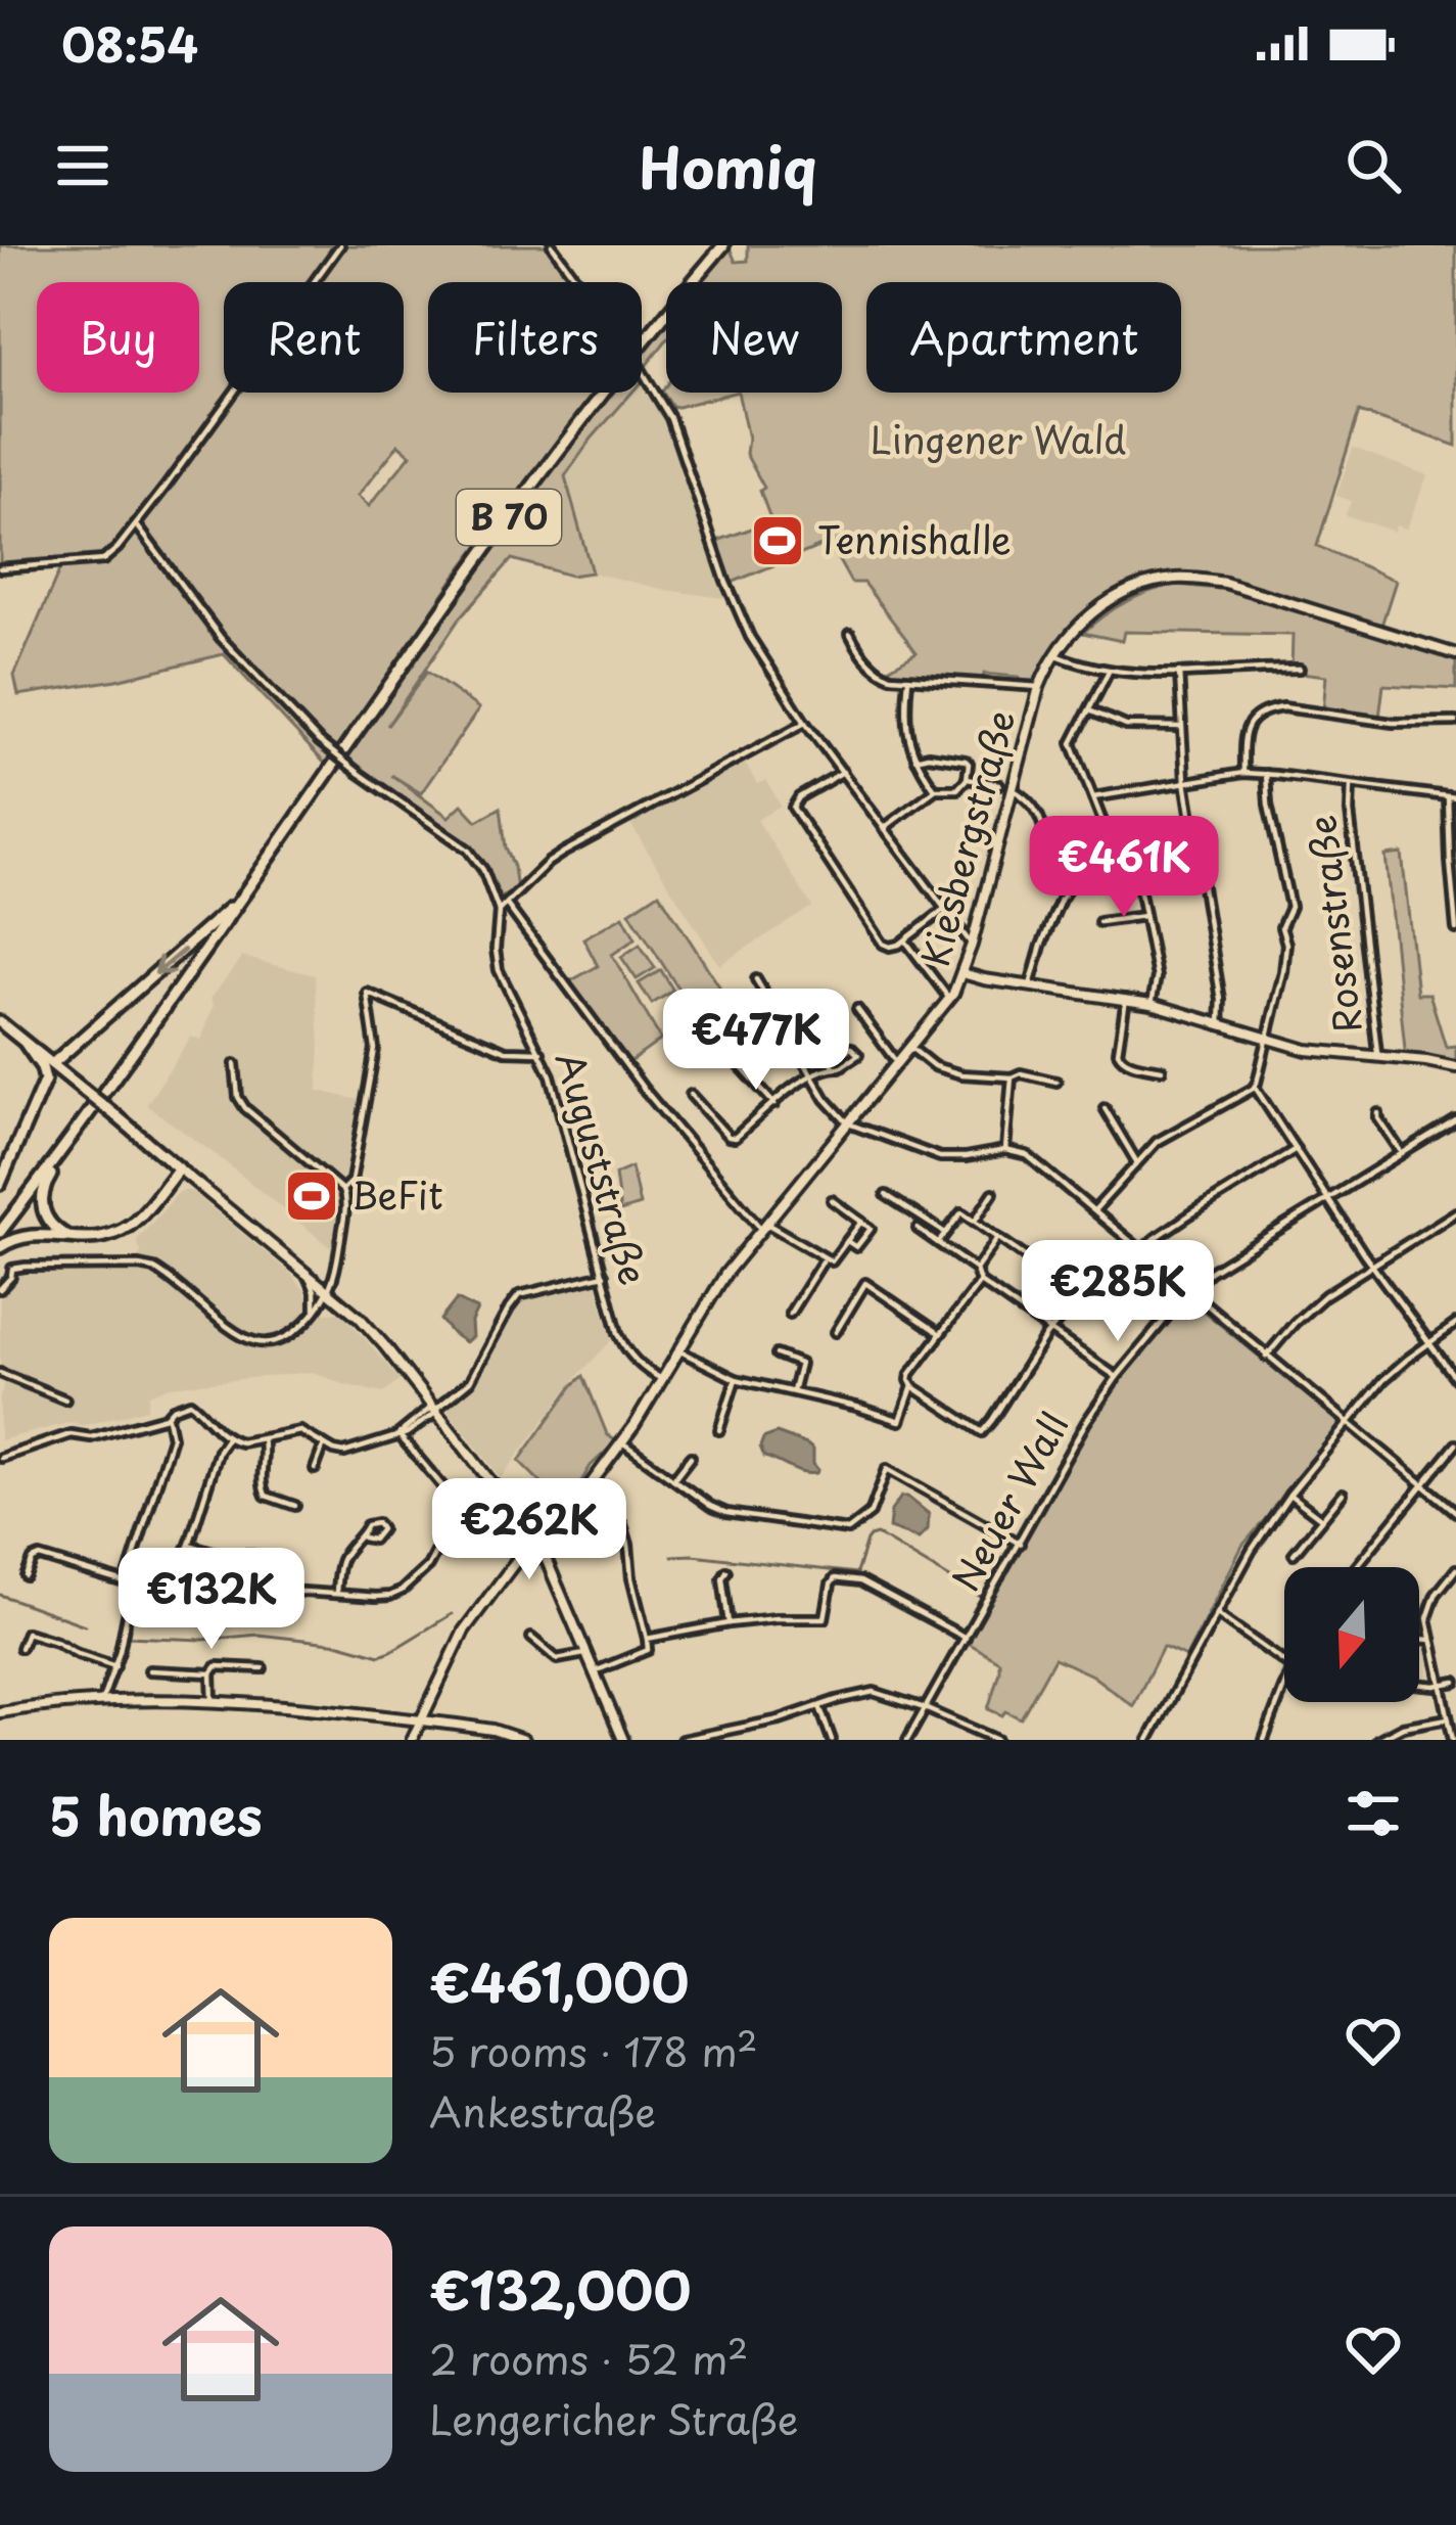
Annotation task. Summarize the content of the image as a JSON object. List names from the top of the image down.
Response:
{
  "streets": {
    "main road": ["B 70"],
    "street": [
      "Kiesbergstraße",
      "Rosenstraße",
      "Auguststraße",
      "Neuer Wall"
    ]
  },
  "crossings": [
    ["Kiesbergstraße", "Auguststraße"]
  ],
  "parks": ["Lingener Wald"],
  "places": {
    "sports": ["Tennishalle", "BeFit"]
  },
  "north": "bottom",
  "page": {
    "status": "08:54",
    "header": "Homiq",
    "chip": [
      "Buy",
      "Rent",
      "Filters",
      "New",
      "Apartment"
    ],
    "price": [
      "€461K",
      "€477K",
      "€285K",
      "€262K",
      "€132K"
    ],
    "heading": "5 homes",
    "list": [
      {
        "name": "€461,000",
        "note": "5 rooms · 178 m² · Ankestraße"
      },
      {
        "name": "€132,000",
        "note": "2 rooms · 52 m² · Lengericher Straße"
      }
    ]
  }
}
